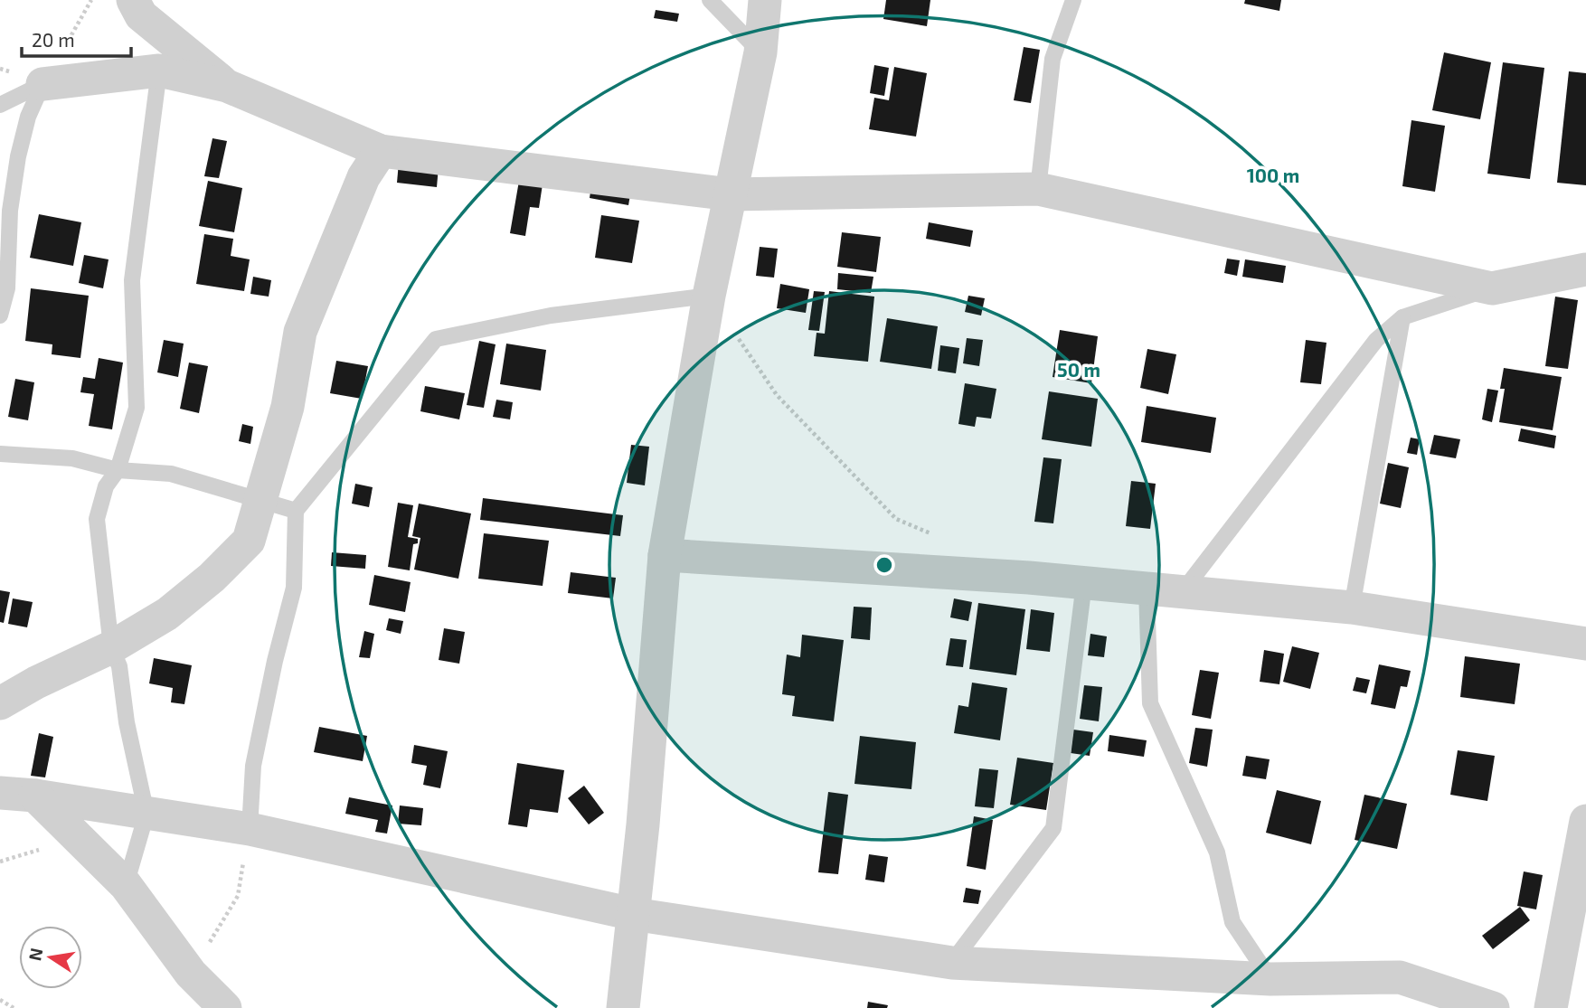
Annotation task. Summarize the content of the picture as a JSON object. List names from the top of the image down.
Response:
{
  "scale_bar": "20 m",
  "north": "left",
  "rings": ["100 m", "50 m"]
}
